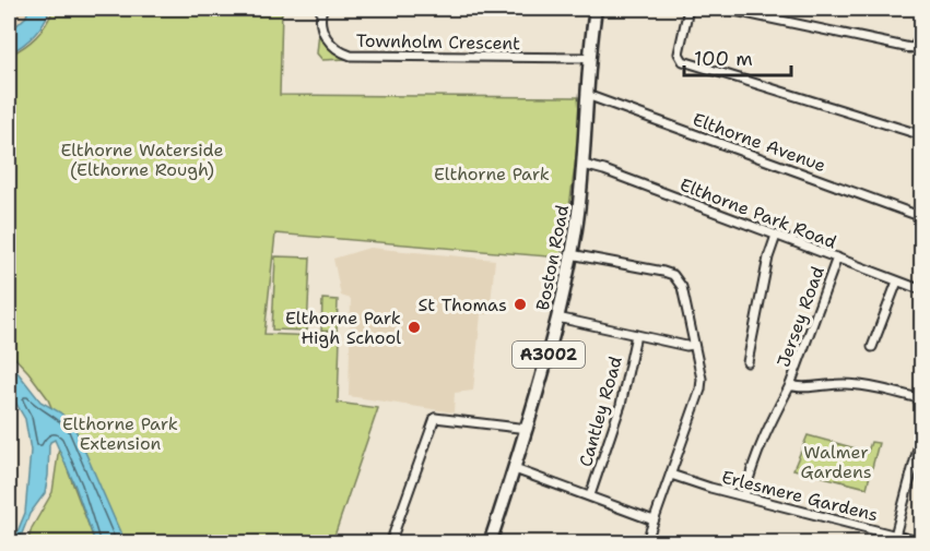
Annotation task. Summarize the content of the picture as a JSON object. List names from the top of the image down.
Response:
{
  "streets": {
    "main road": ["Boston Road", "A3002"],
    "street": [
      "Townholm Crescent",
      "Elthorne Avenue",
      "Elthorne Park Road",
      "Jersey Road",
      "Cantley Road",
      "Erlesmere Gardens"
    ]
  },
  "crossings": [
    ["Townholm Crescent", "Boston Road"],
    ["Elthorne Avenue", "Boston Road"],
    ["Elthorne Park Road", "Boston Road"],
    ["Elthorne Park Road", "Jersey Road"],
    ["Jersey Road", "Erlesmere Gardens"]
  ],
  "parks": [
    "Elthorne Waterside (Elthorne Rough)",
    "Elthorne Park",
    "Elthorne Park Extension",
    "Walmer Gardens"
  ],
  "places": ["St Thomas", "Elthorne Park High School"],
  "scale_bar": "100 m"
}
